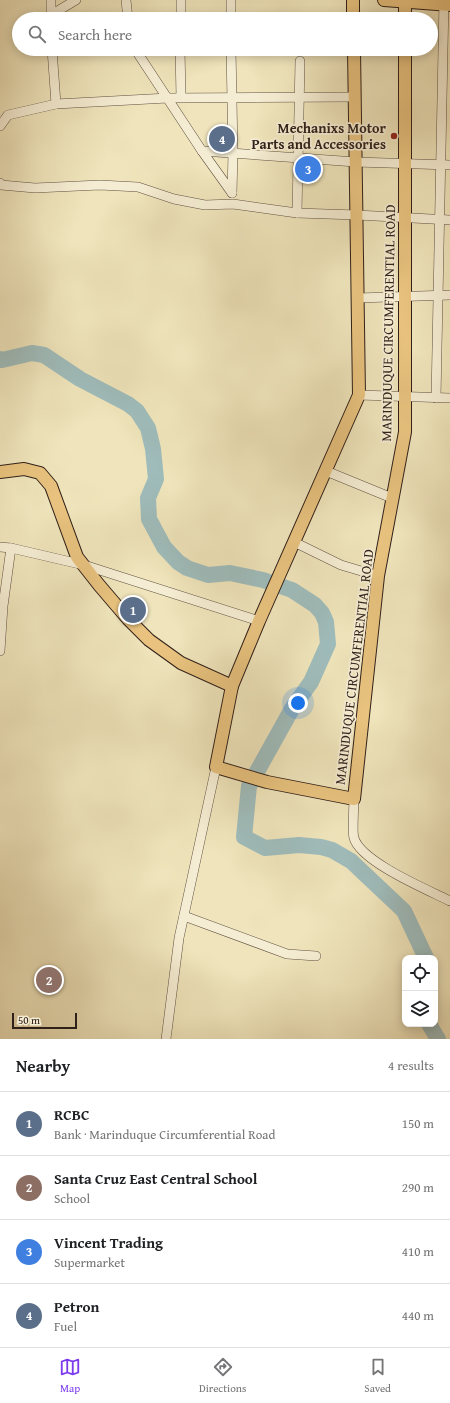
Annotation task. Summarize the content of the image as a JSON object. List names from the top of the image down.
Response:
{
  "streets": {
    "main road": ["MARINDUQUE CIRCUMFERENTIAL ROAD"]
  },
  "places": ["Mechanixs Motor Parts and Accessories"],
  "scale_bar": "50 m",
  "page": {
    "search": "Search here",
    "pins": [
      "4",
      "3",
      "1",
      "2"
    ],
    "scale": "50 m",
    "heading": ["Nearby", "4 results"],
    "list": [
      {
        "mark": "1",
        "name": "RCBC",
        "note": "Bank · Marinduque Circumferential Road",
        "value": "150 m"
      },
      {
        "mark": "2",
        "name": "Santa Cruz East Central School",
        "note": "School",
        "value": "290 m"
      },
      {
        "mark": "3",
        "name": "Vincent Trading",
        "note": "Supermarket",
        "value": "410 m"
      },
      {
        "mark": "4",
        "name": "Petron",
        "note": "Fuel",
        "value": "440 m"
      }
    ],
    "nav": ["Map", "Directions", "Saved"]
  }
}
